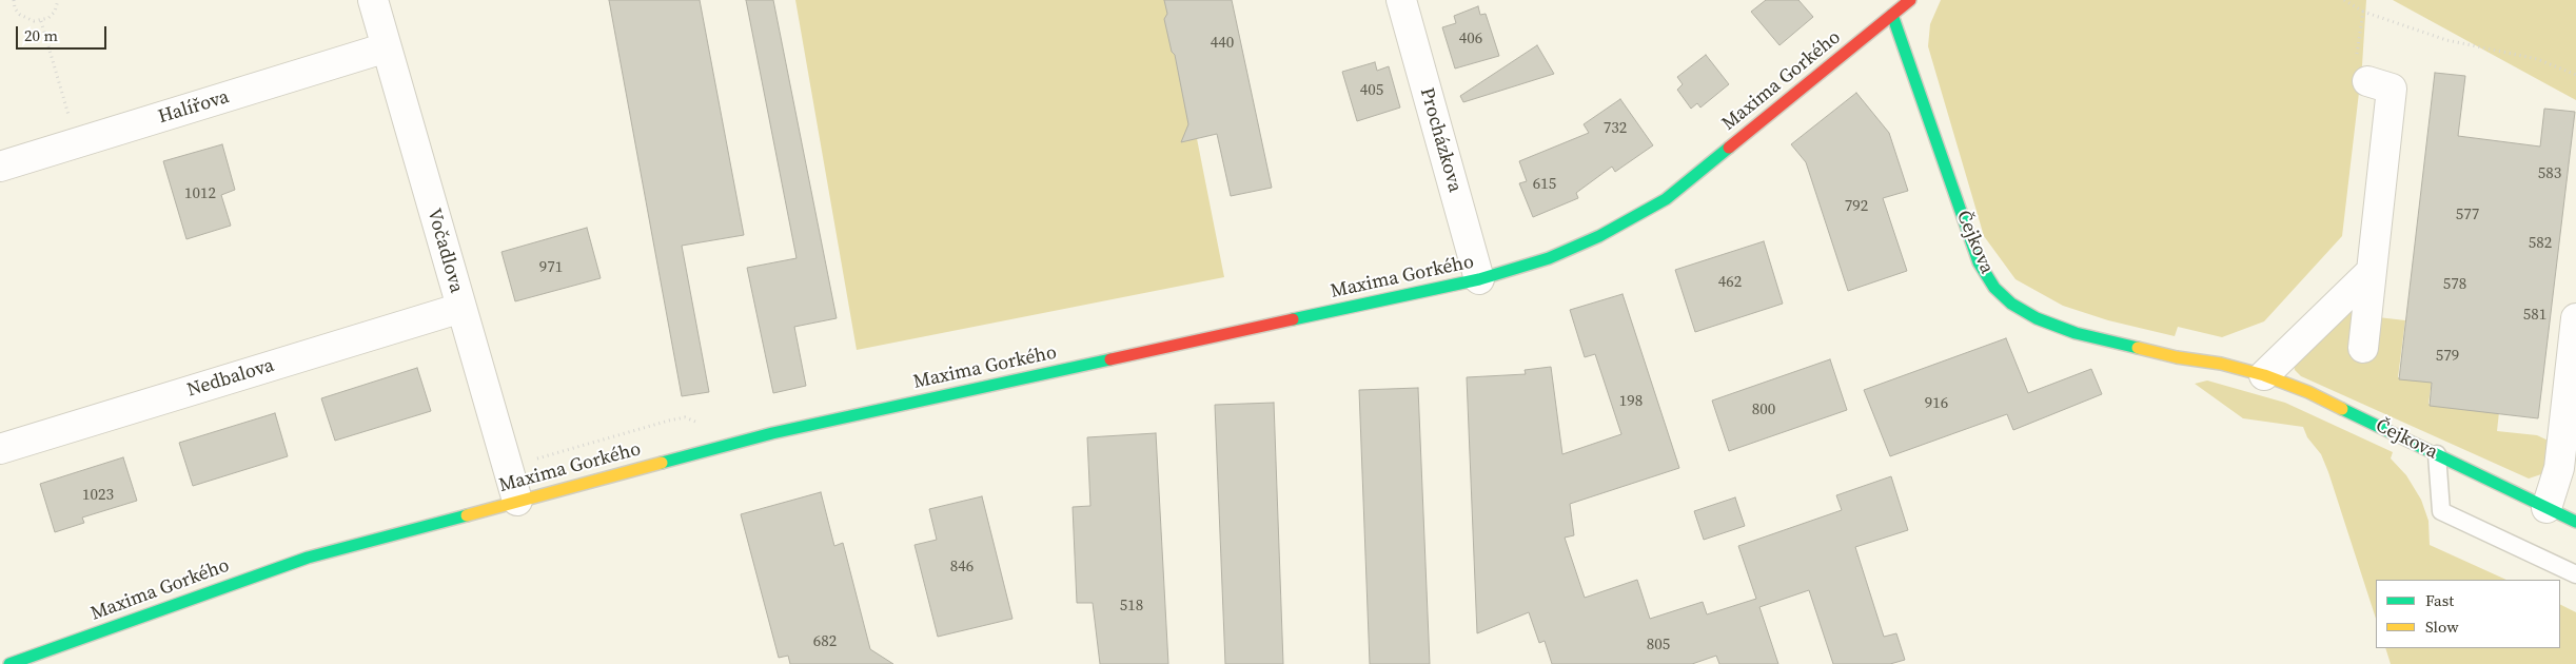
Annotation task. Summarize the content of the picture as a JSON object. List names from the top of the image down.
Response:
{
  "streets": {
    "street": [
      "Maxima Gorkého",
      "Halířova",
      "Procházkova",
      "Čejkova",
      "Vočadlova",
      "Nedbalova"
    ]
  },
  "crossings": [
    ["Maxima Gorkého", "Procházkova"],
    ["Maxima Gorkého", "Čejkova"],
    ["Maxima Gorkého", "Vočadlova"],
    ["Halířova", "Vočadlova"],
    ["Vočadlova", "Nedbalova"]
  ],
  "house_numbers": [
    "406",
    "440",
    "405",
    "732",
    "583",
    "615",
    "1012",
    "792",
    "577",
    "582",
    "971",
    "462",
    "578",
    "581",
    "579",
    "198",
    "916",
    "800",
    "1023",
    "846",
    "518",
    "682",
    "805"
  ],
  "legend": ["Fast", "Slow"],
  "scale_bar": "20 m"
}
